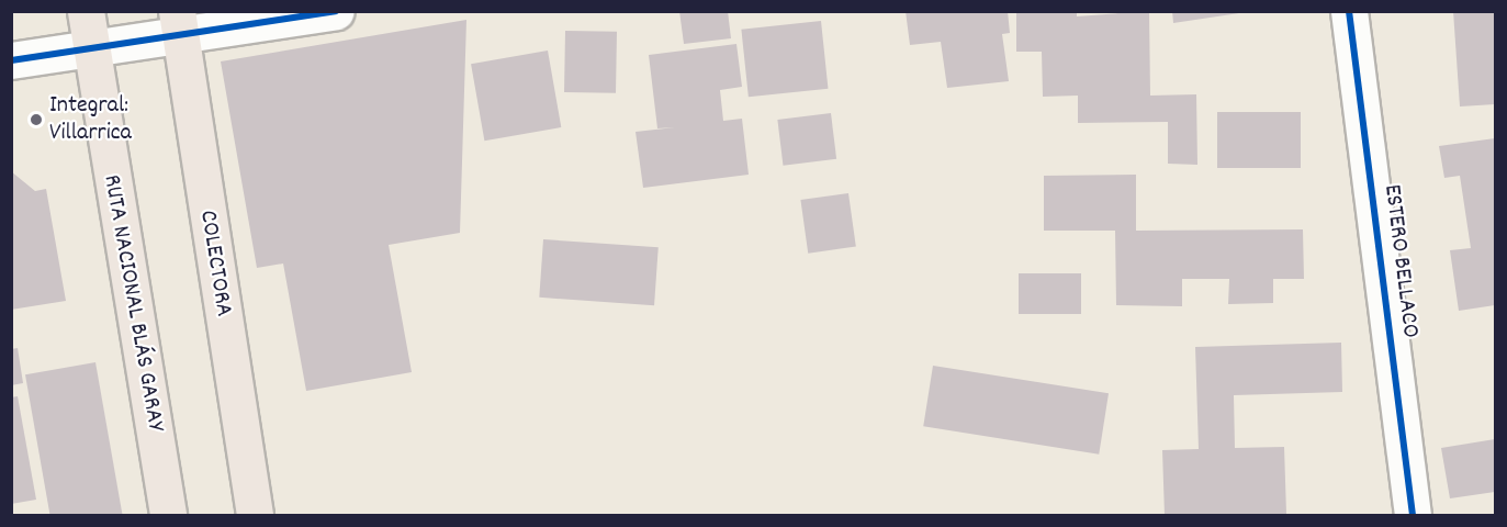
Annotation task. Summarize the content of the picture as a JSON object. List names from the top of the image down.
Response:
{
  "streets": {
    "main road": ["COLECTORA", "RUTA NACIONAL BLÁS GARAY"],
    "street": ["ESTERO BELLACO"]
  },
  "places": ["Integral: Villarrica"]
}
